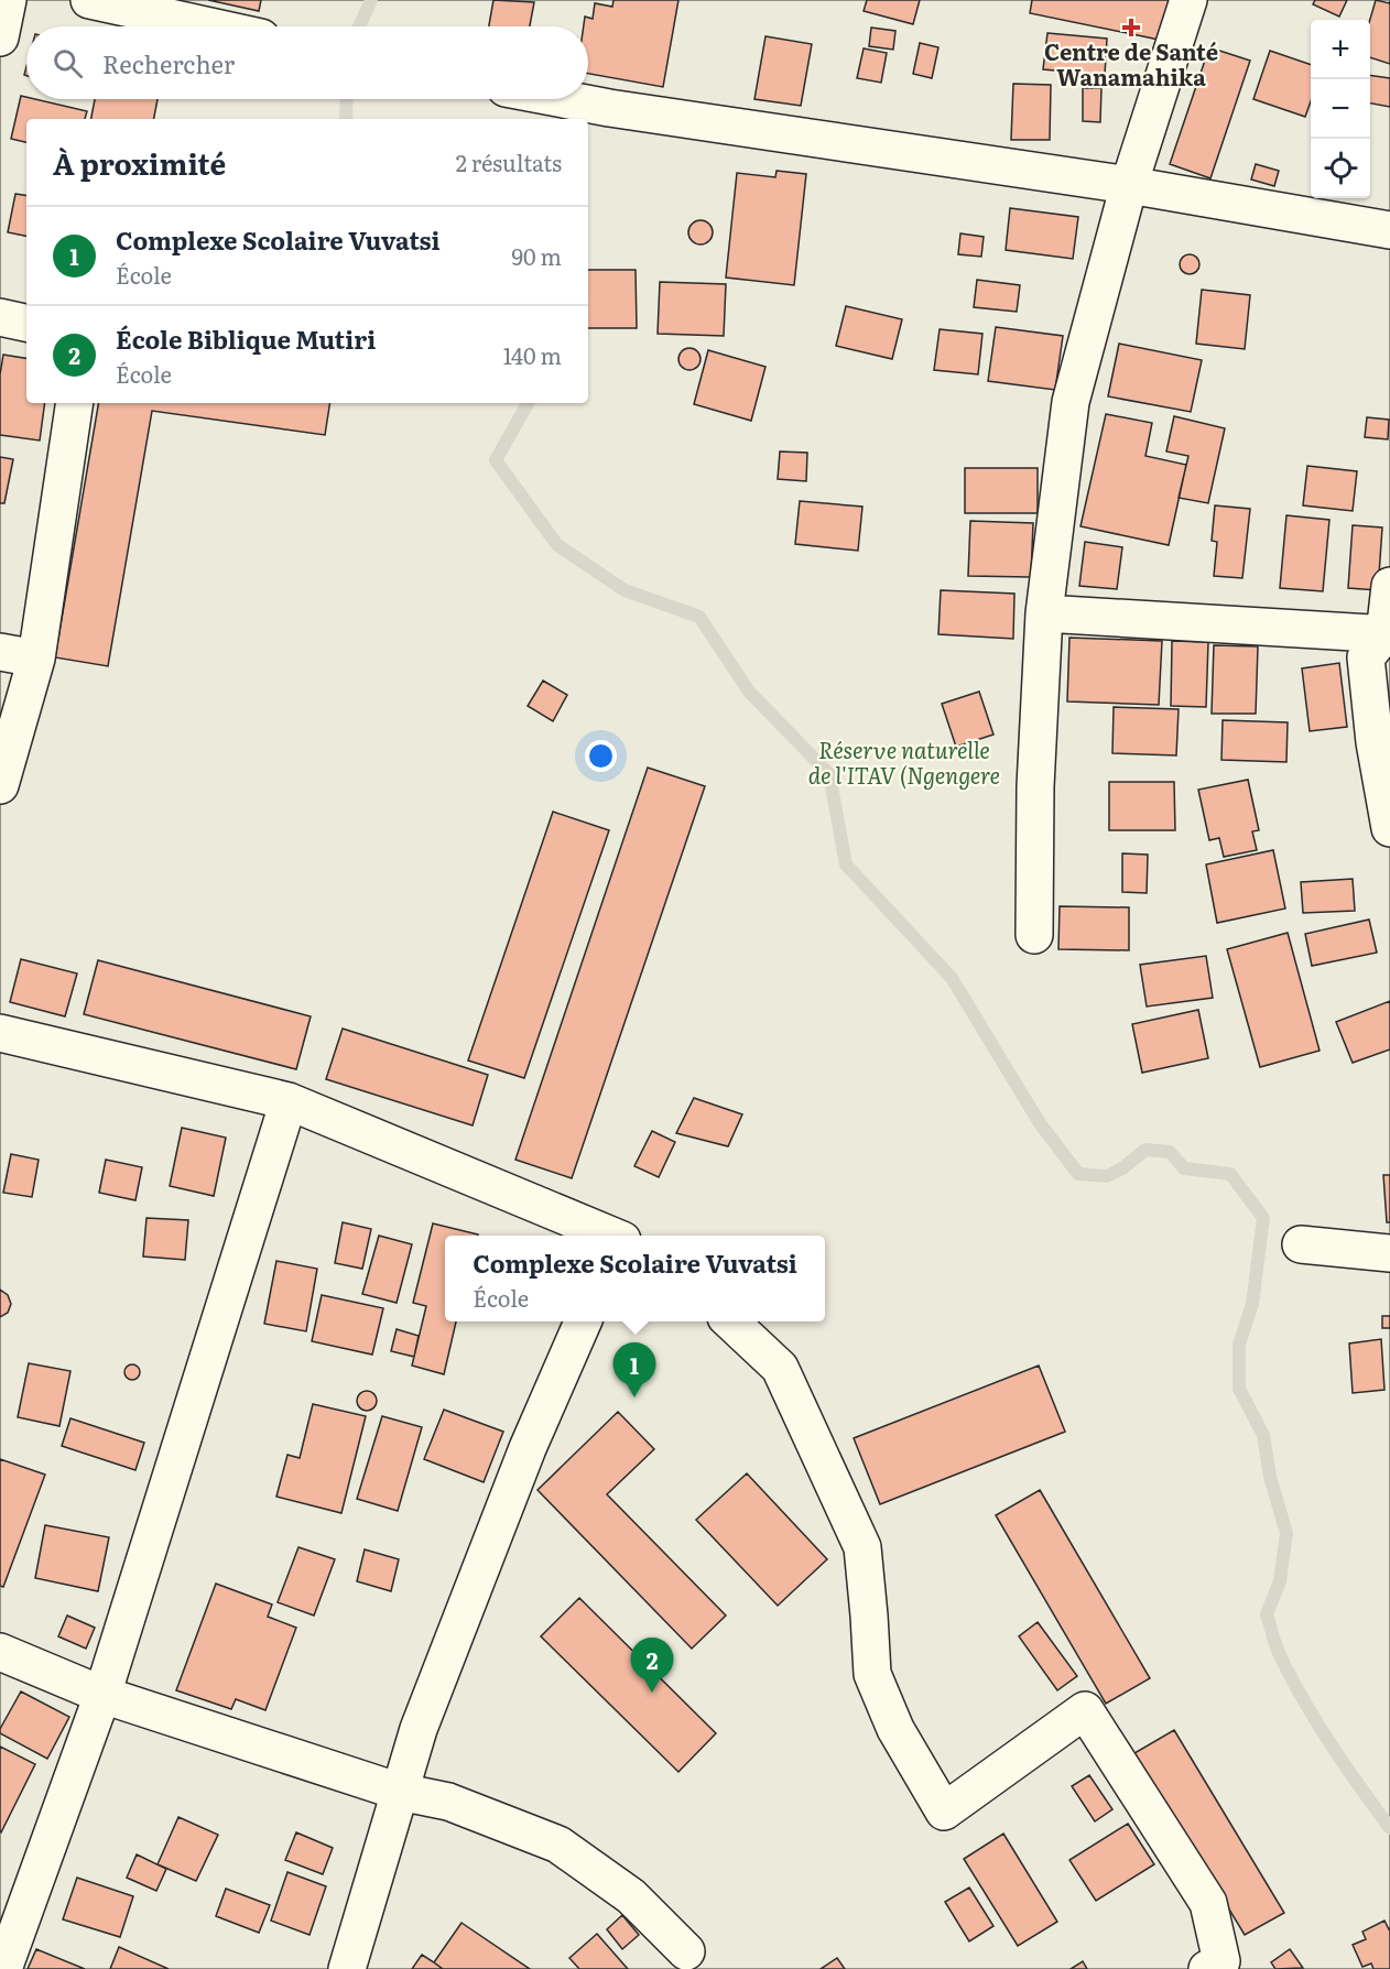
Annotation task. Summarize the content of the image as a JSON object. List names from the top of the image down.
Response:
{
  "parks": ["Réserve naturelle de l'ITAV (Ngengere"],
  "places": {
    "health": ["Centre de Santé Wanamahika"]
  },
  "page": {
    "map_buttons": ["+", "−"],
    "search": "Rechercher",
    "heading": ["À proximité", "2 résultats"],
    "list": [
      {
        "mark": "1",
        "name": "Complexe Scolaire Vuvatsi",
        "note": "École",
        "value": "90 m"
      },
      {
        "mark": "2",
        "name": "École Biblique Mutiri",
        "note": "École",
        "value": "140 m"
      }
    ],
    "popup": ["Complexe Scolaire Vuvatsi", "École"],
    "pins": ["1", "2"]
  }
}
